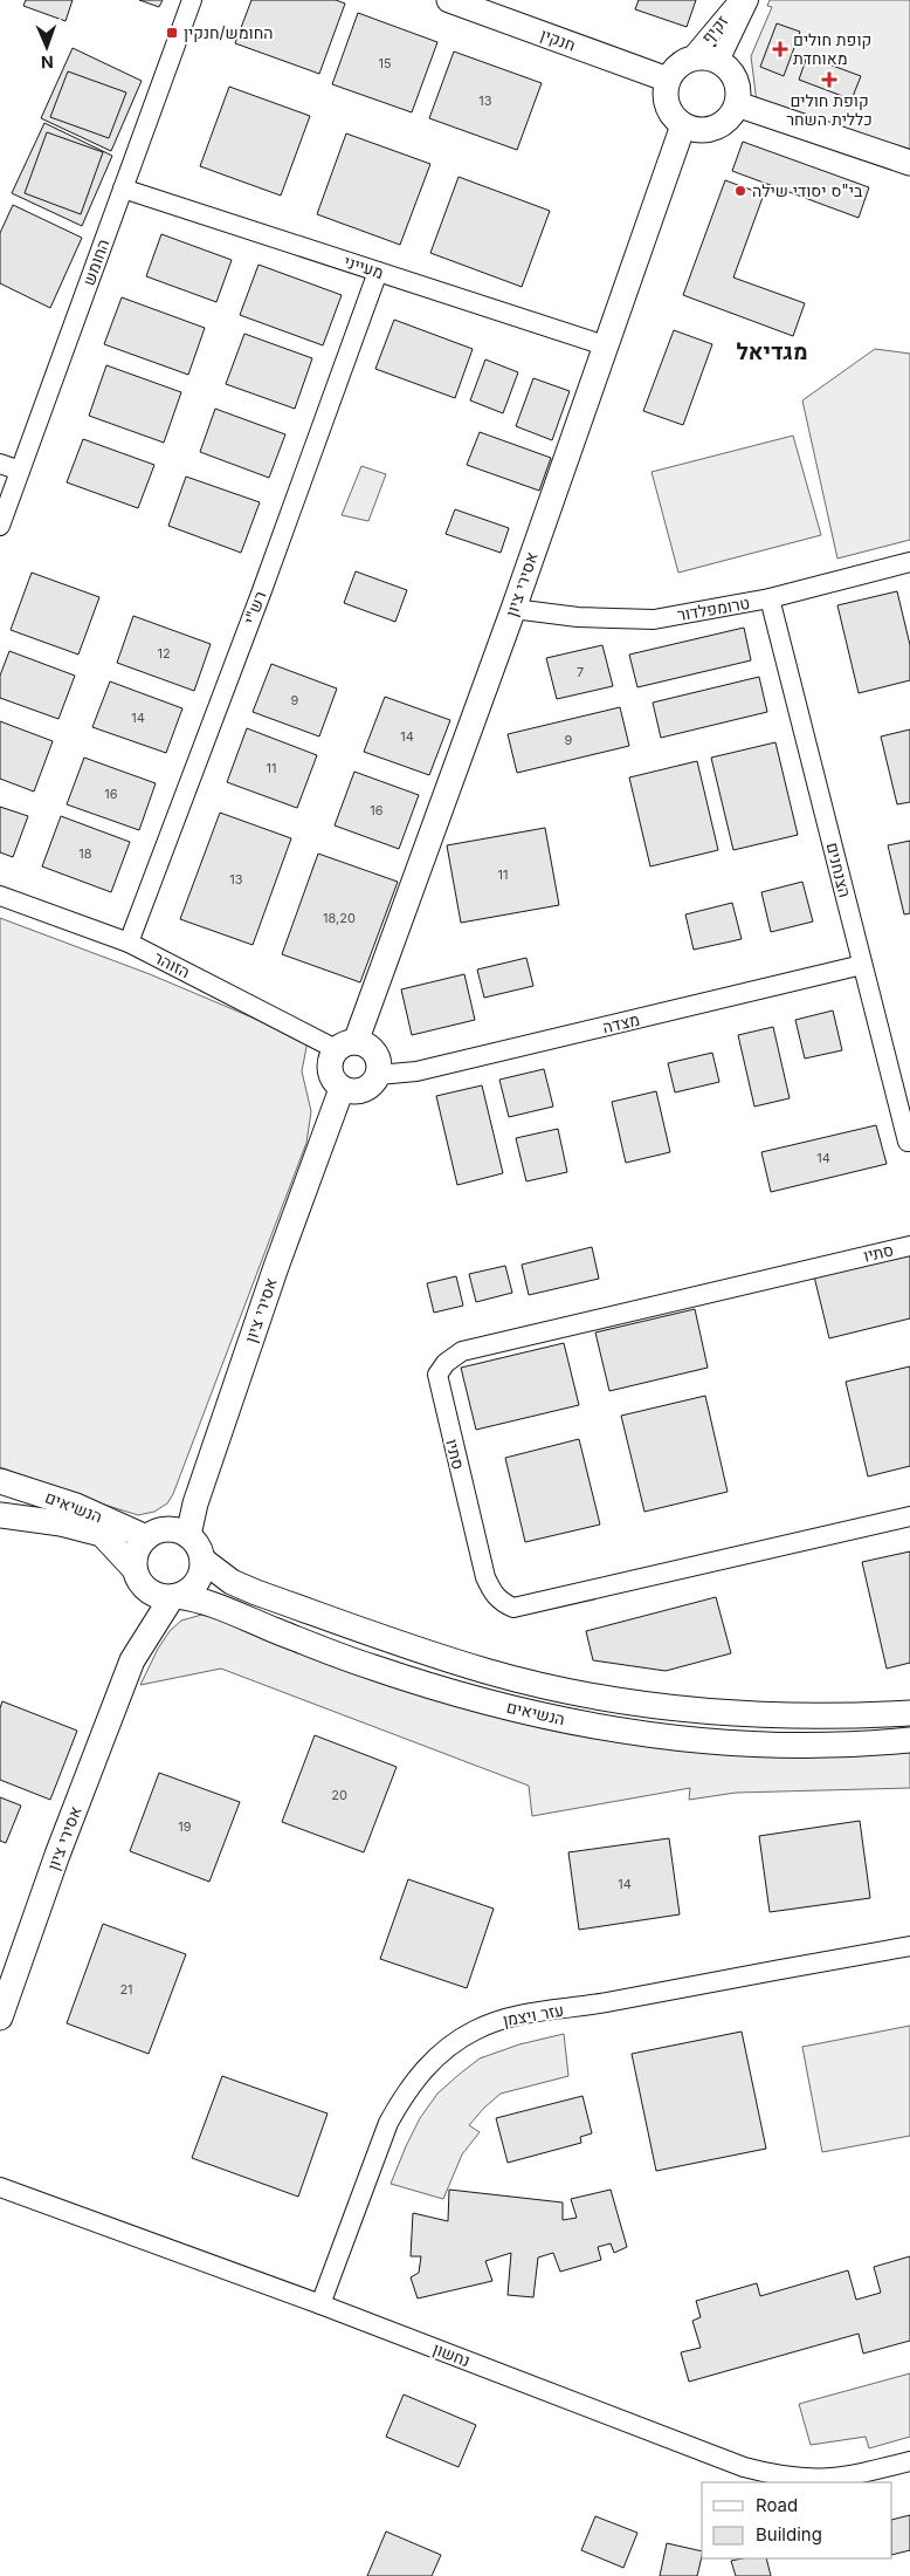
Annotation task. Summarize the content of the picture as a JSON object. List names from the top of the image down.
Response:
{
  "streets": {
    "street": [
      "זקיף",
      "חנקין",
      "החומש",
      "מעייני",
      "אסירי ציון",
      "רש\"י",
      "טרומפלדור",
      "הצנחנים",
      "הזוהר",
      "מצדה",
      "סתיו",
      "הנשיאים",
      "עזר ויצמן",
      "נחשון"
    ]
  },
  "crossings": [
    ["זקיף", "חנקין"],
    ["זקיף", "אסירי ציון"],
    ["חנקין", "אסירי ציון"],
    ["החומש", "מעייני"],
    ["מעייני", "אסירי ציון"],
    ["מעייני", "רש\"י"],
    ["אסירי ציון", "טרומפלדור"],
    ["אסירי ציון", "הזוהר"],
    ["אסירי ציון", "מצדה"],
    ["אסירי ציון", "הנשיאים"],
    ["רש\"י", "הזוהר"],
    ["טרומפלדור", "הצנחנים"],
    ["הצנחנים", "מצדה"],
    ["הזוהר", "מצדה"],
    ["עזר ויצמן", "נחשון"]
  ],
  "districts": ["מגדיאל"],
  "places": {
    "transit": ["החומש/חנקין"],
    "health": ["קופת חולים מאוחדת", "קופת חולים כללית השחר"],
    "other": ["בי\"ס יסודי שילה"]
  },
  "house_numbers": [
    "15",
    "13",
    "12",
    "7",
    "9",
    "14",
    "14",
    "9",
    "11",
    "16",
    "16",
    "18",
    "11",
    "13",
    "18,20",
    "14",
    "20",
    "19",
    "14",
    "21"
  ],
  "legend": ["Road", "Building"],
  "north": "bottom"
}
